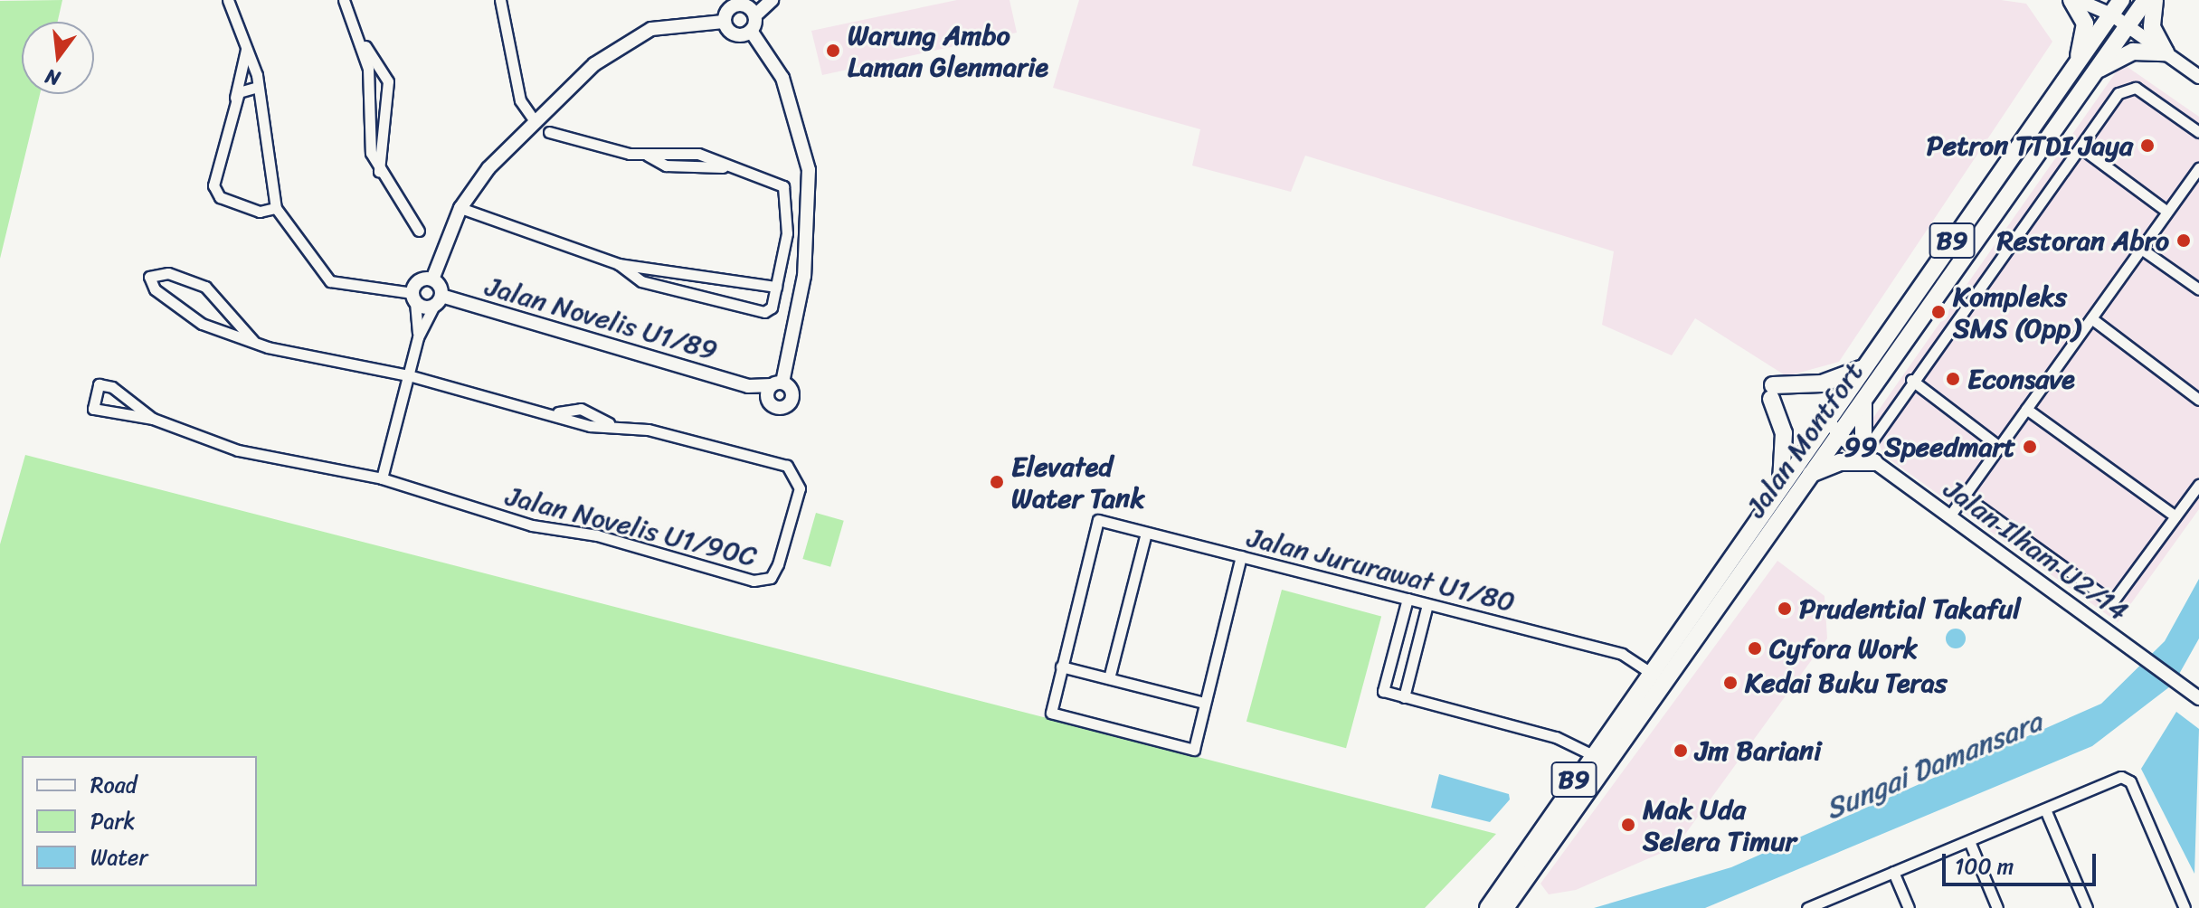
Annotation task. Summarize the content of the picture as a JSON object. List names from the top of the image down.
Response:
{
  "streets": {
    "main road": ["B9", "Jalan Montfort"],
    "street": [
      "Jalan Novelis U1/89",
      "Jalan Novelis U1/90C",
      "Jalan Ilham U2/14",
      "Jalan Jururawat U1/80"
    ]
  },
  "crossings": [
    ["Jalan Montfort", "Jalan Ilham U2/14"],
    ["Jalan Montfort", "Jalan Jururawat U1/80"]
  ],
  "water": ["Sungai Damansara"],
  "places": [
    "Warung Ambo Laman Glenmarie",
    "Petron TTDI Jaya",
    "Restoran Abro",
    "Kompleks SMS (Opp)",
    "Econsave",
    "99 Speedmart",
    "Elevated Water Tank",
    "Prudential Takaful",
    "Cyfora Work",
    "Kedai Buku Teras",
    "Jm Bariani",
    "Mak Uda Selera Timur"
  ],
  "legend": ["Road", "Park", "Water"],
  "scale_bar": "100 m",
  "north": "bottom"
}
